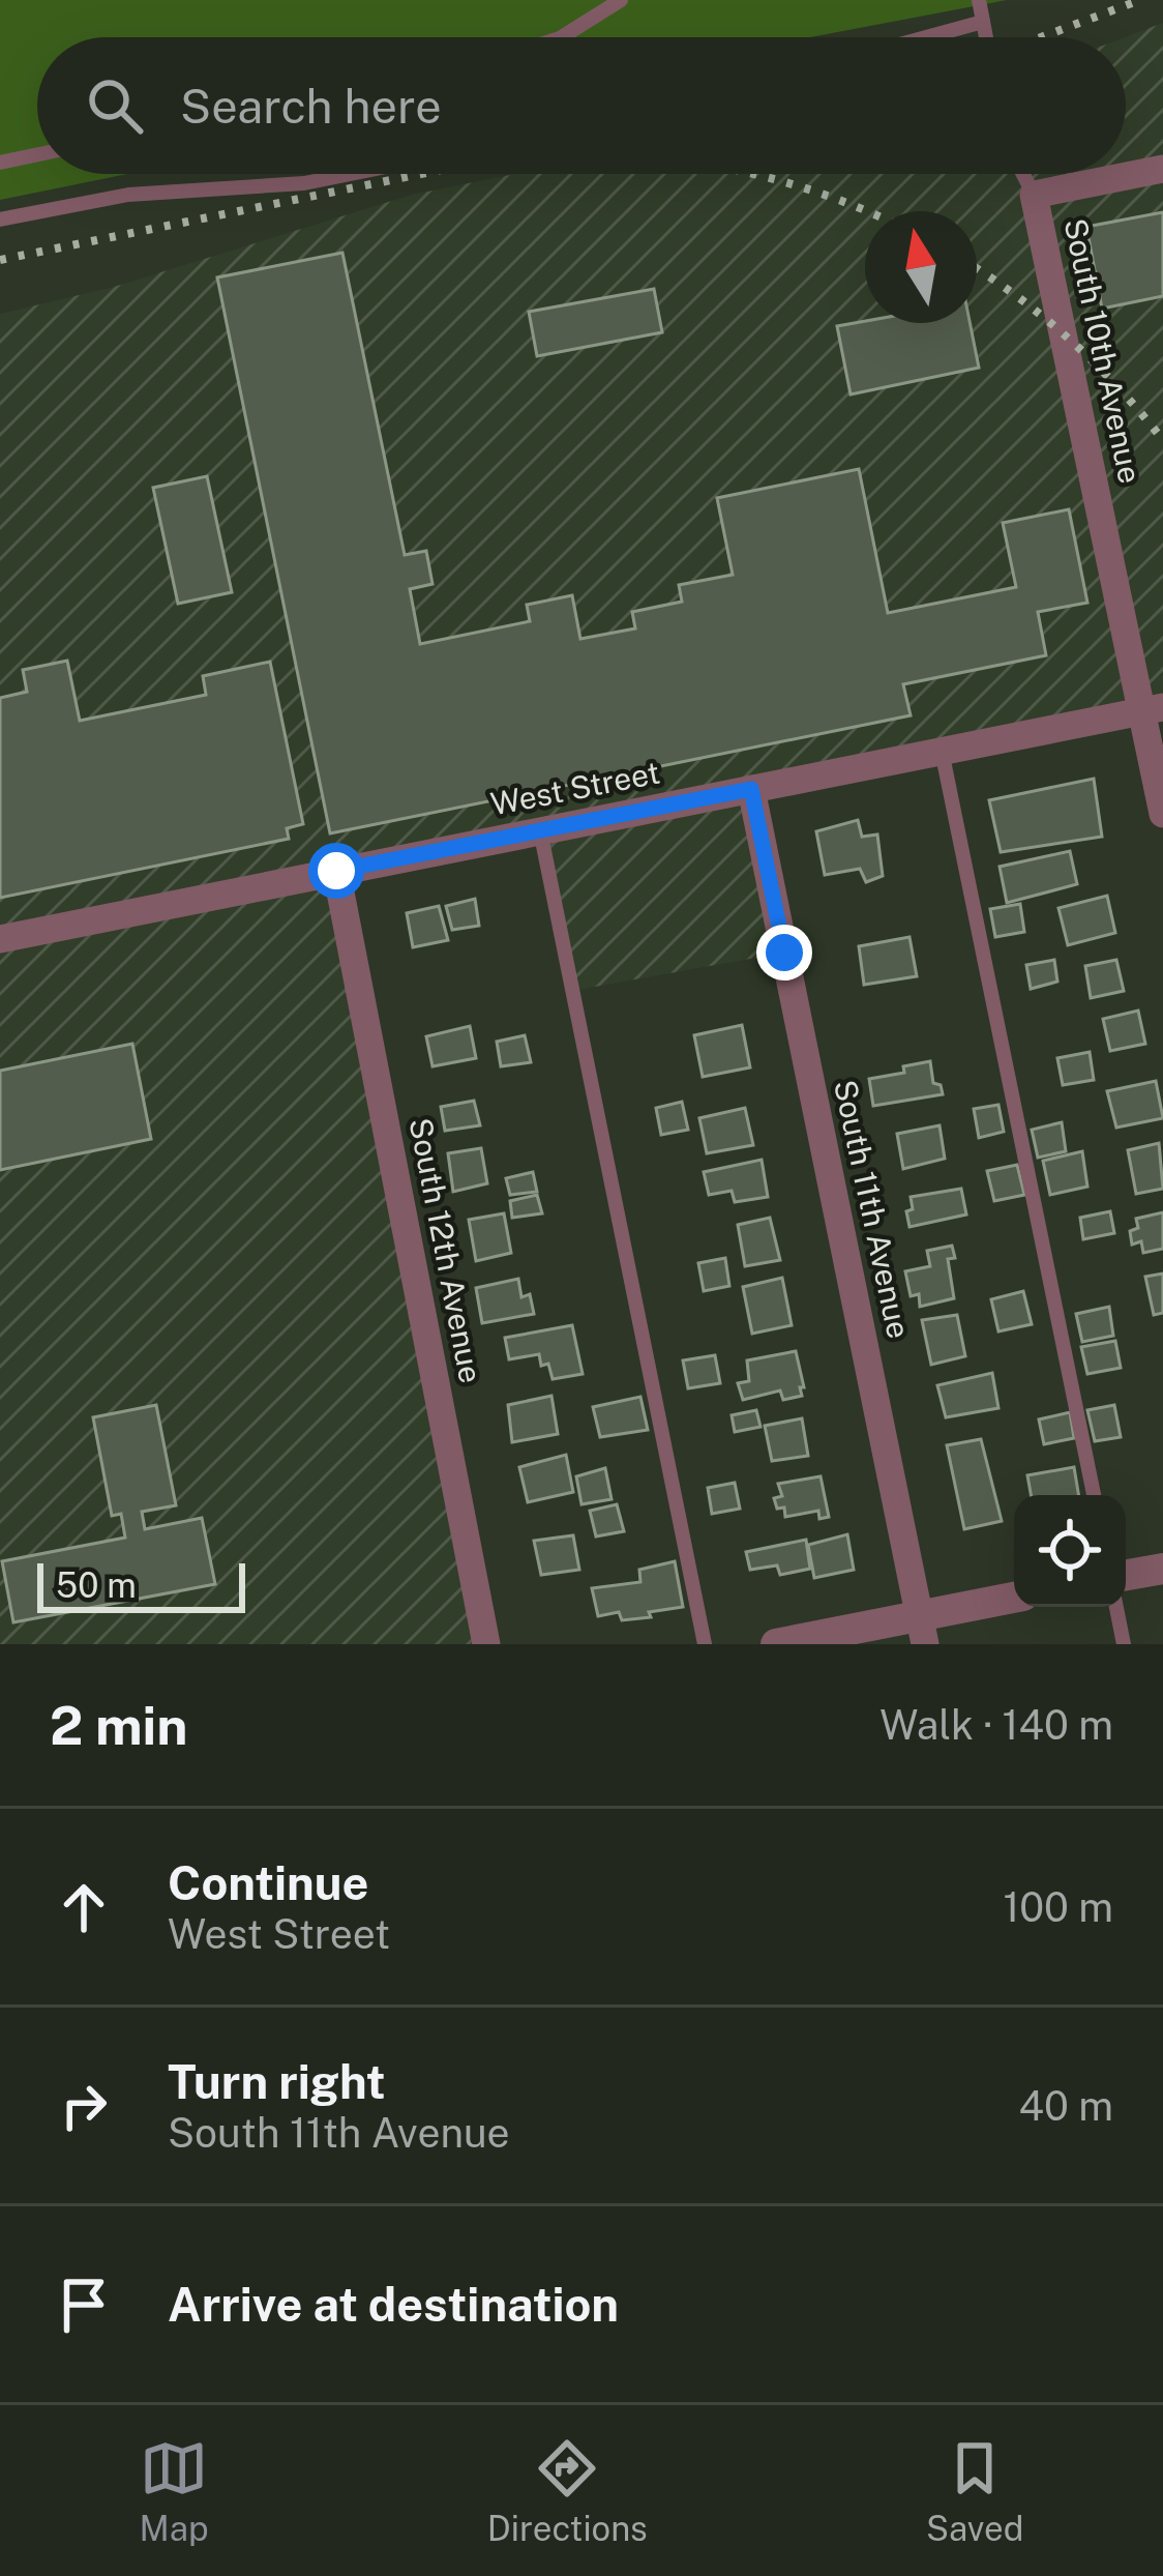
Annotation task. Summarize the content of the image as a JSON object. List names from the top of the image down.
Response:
{
  "streets": {
    "street": [
      "South 10th Avenue",
      "West Street",
      "South 11th Avenue",
      "South 12th Avenue"
    ]
  },
  "crossings": [
    ["South 10th Avenue", "West Street"],
    ["West Street", "South 11th Avenue"],
    ["West Street", "South 12th Avenue"]
  ],
  "scale_bar": "50 m",
  "north": "top",
  "page": {
    "search": "Search here",
    "scale": "50 m",
    "heading": ["2 min", "Walk · 140 m"],
    "list": [
      ["Continue", "West Street", "100 m"],
      ["Turn right", "South 11th Avenue", "40 m"],
      "Arrive at destination"
    ],
    "nav": ["Map", "Directions", "Saved"]
  }
}
